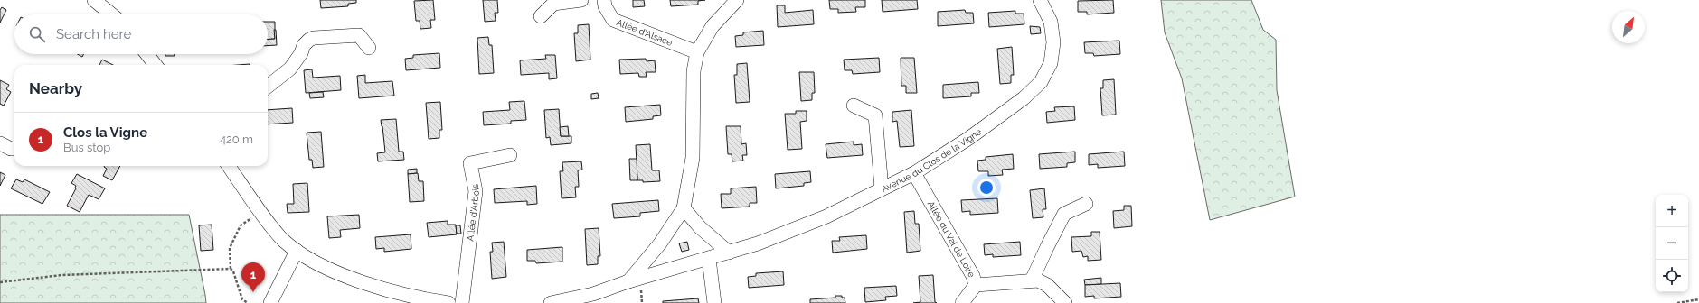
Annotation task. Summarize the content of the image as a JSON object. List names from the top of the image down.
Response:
{
  "streets": {
    "street": [
      "Allée d'Alsace",
      "Avenue du Clos de la Vigne",
      "Allée d'Arbois",
      "Allée du Val de Loire"
    ]
  },
  "crossings": [
    ["Avenue du Clos de la Vigne", "Allée du Val de Loire"]
  ],
  "north": "top right",
  "page": {
    "search": "Search here",
    "heading": "Nearby",
    "list": [
      {
        "mark": "1",
        "name": "Clos la Vigne",
        "note": "Bus stop",
        "value": "420 m"
      }
    ],
    "map_buttons": ["+", "−"],
    "pins": "1"
  }
}
